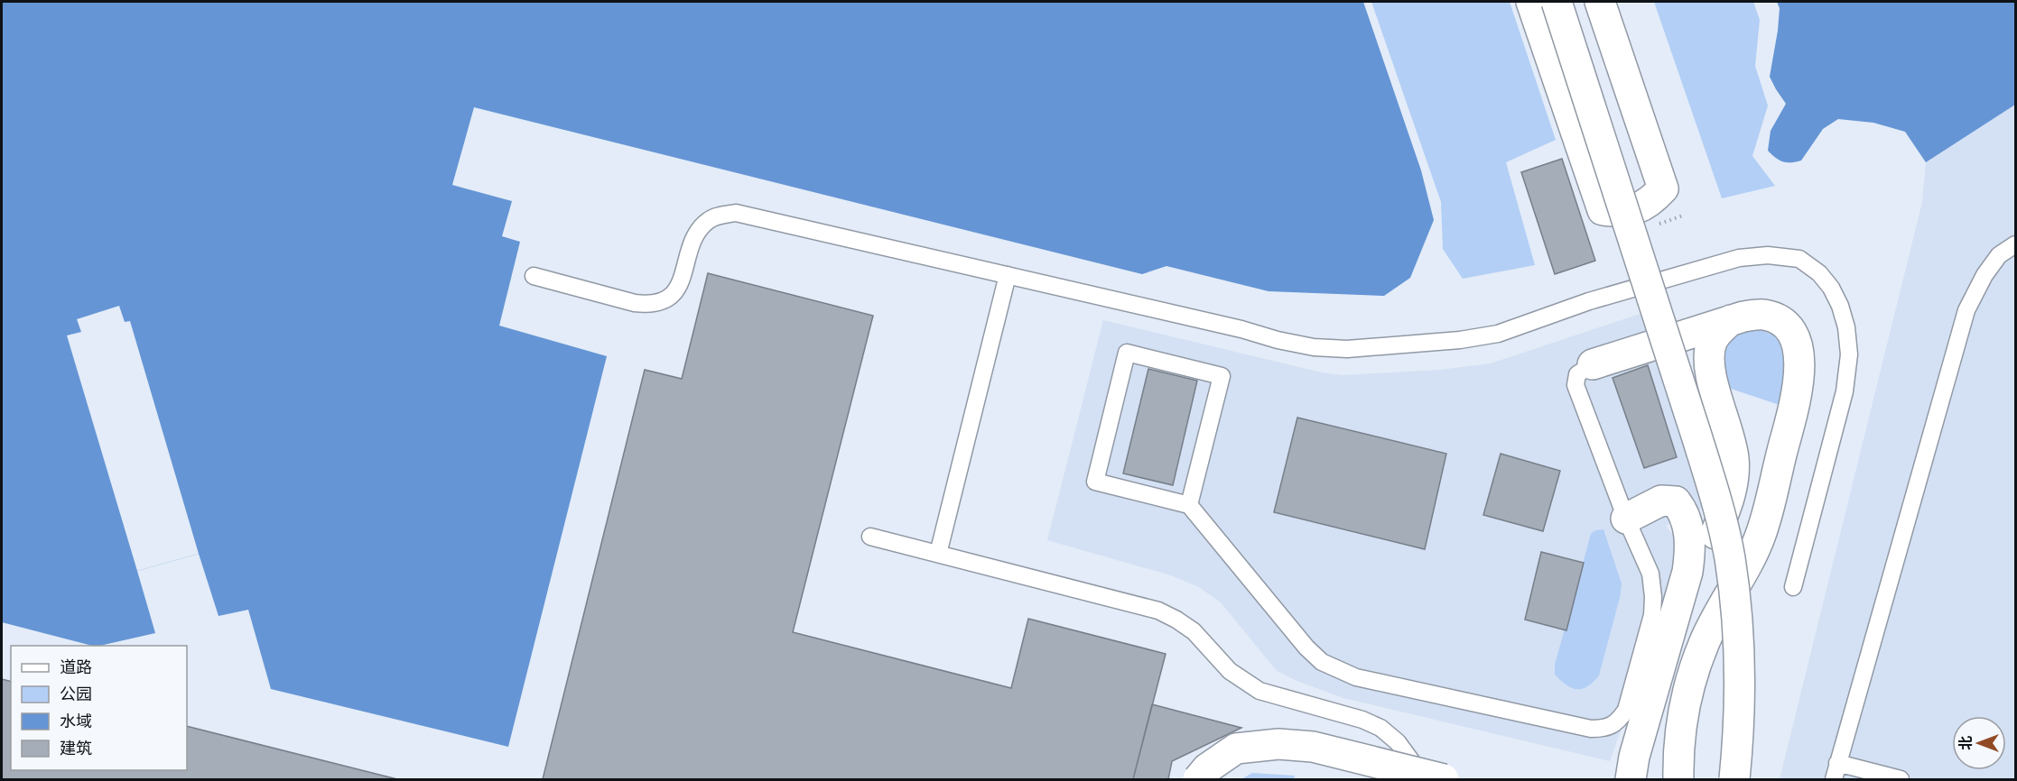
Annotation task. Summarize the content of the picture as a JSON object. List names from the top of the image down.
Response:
{
  "legend": [
    "道路",
    "公园",
    "水域",
    "建筑"
  ],
  "north": "left"
}
